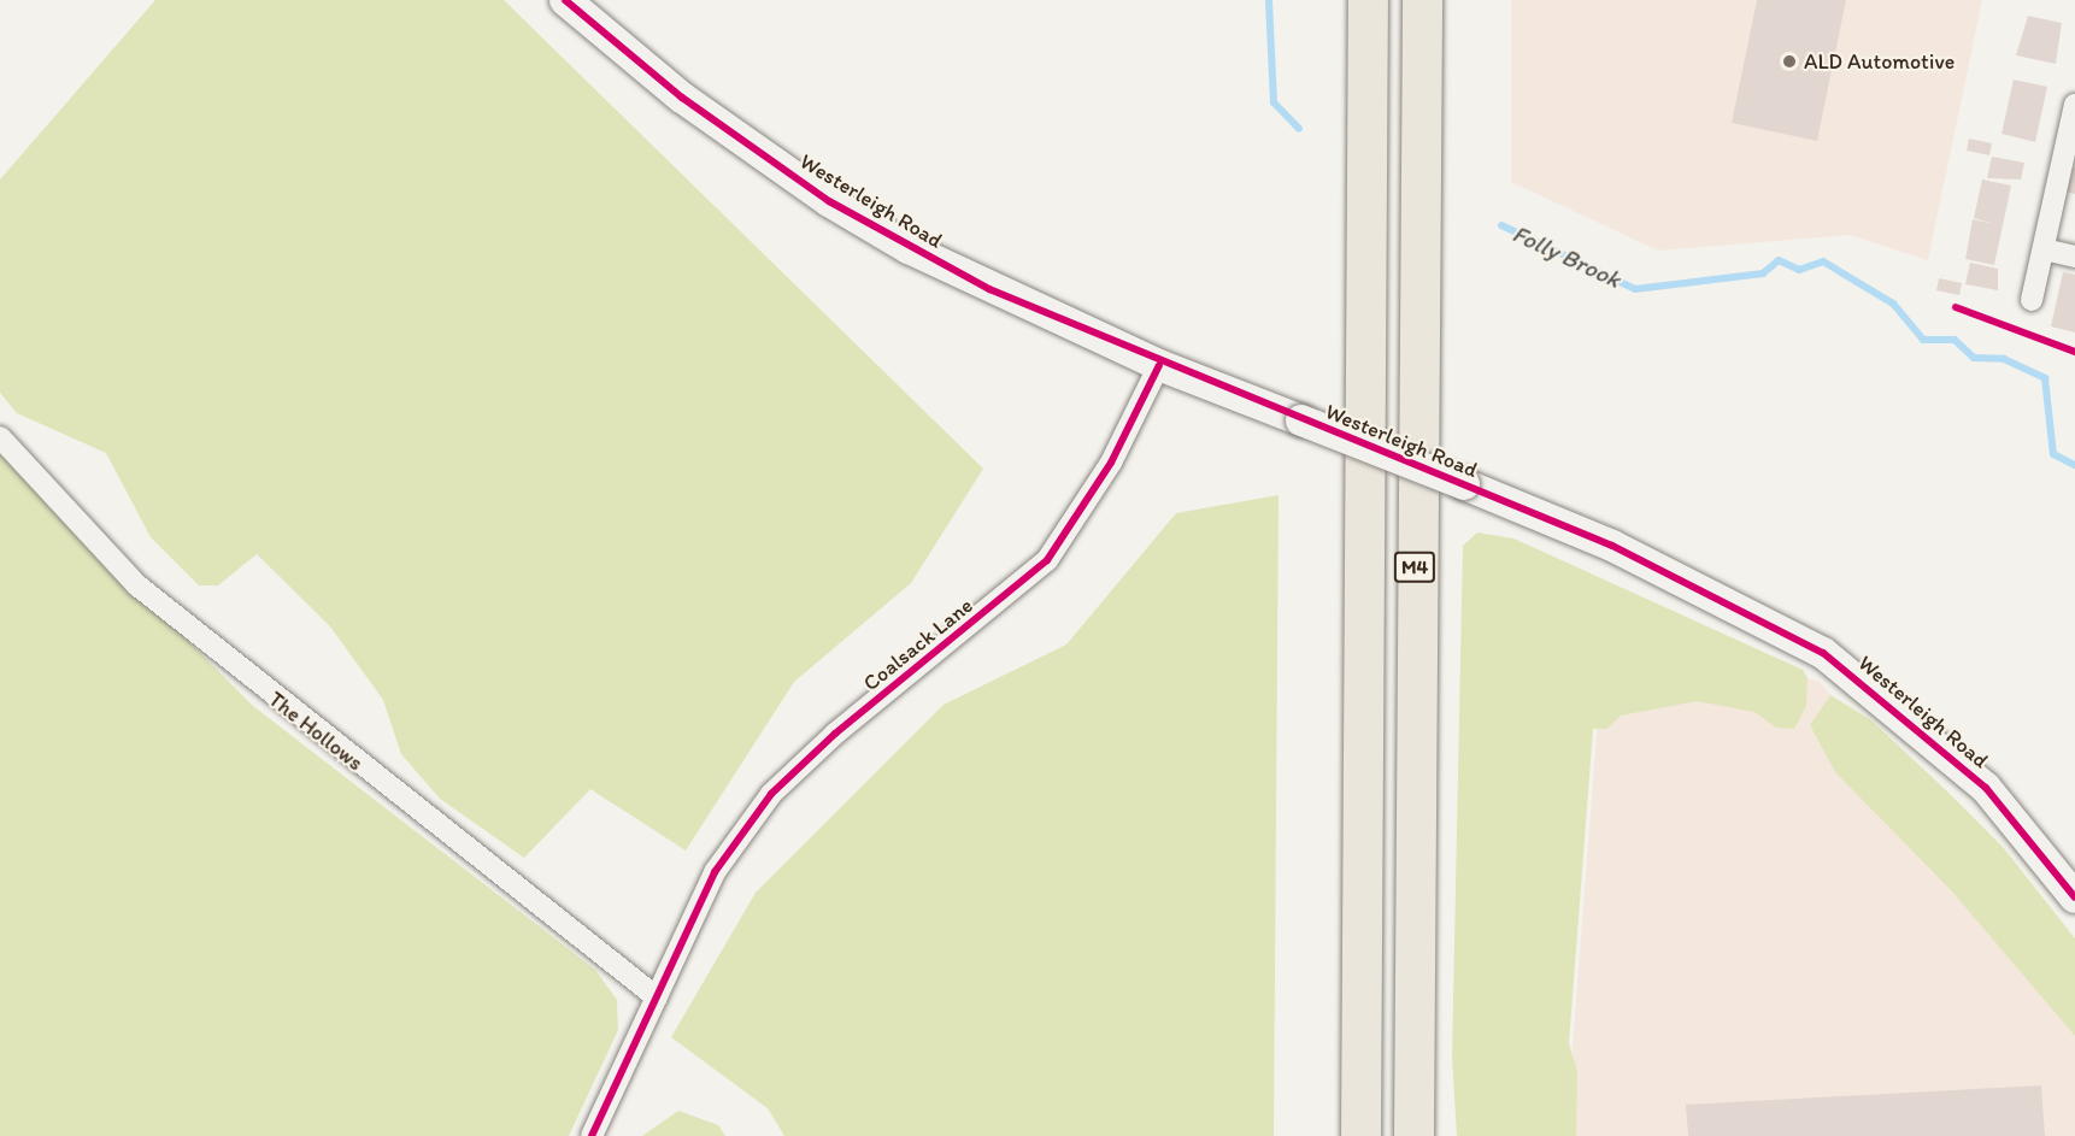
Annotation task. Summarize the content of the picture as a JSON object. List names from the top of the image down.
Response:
{
  "streets": {
    "highway": ["M4"],
    "street": ["Westerleigh Road", "Coalsack Lane", "The Hollows"]
  },
  "crossings": [
    ["Westerleigh Road", "Coalsack Lane"],
    ["Coalsack Lane", "The Hollows"]
  ],
  "water": ["Folly Brook"],
  "places": ["ALD Automotive"]
}
